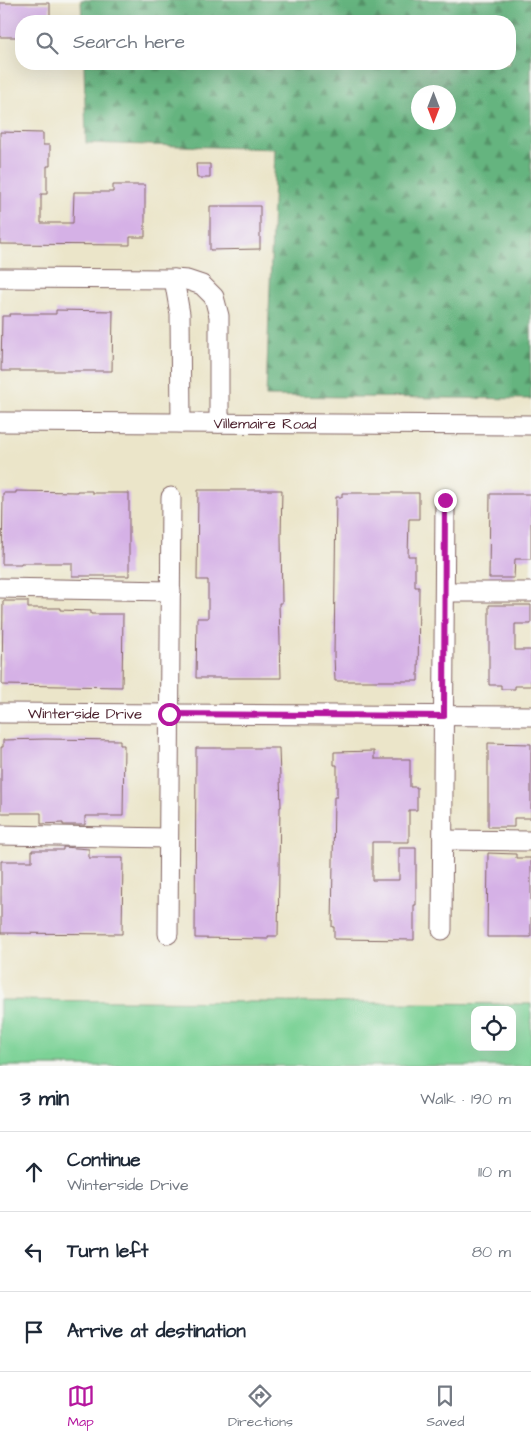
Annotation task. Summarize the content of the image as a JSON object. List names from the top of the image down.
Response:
{
  "streets": {
    "street": ["Villemaire Road", "Winterside Drive"]
  },
  "north": "bottom",
  "page": {
    "search": "Search here",
    "heading": ["3 min", "Walk · 190 m"],
    "list": [
      ["Continue", "Winterside Drive", "110 m"],
      ["Turn left", "80 m"],
      "Arrive at destination"
    ],
    "nav": ["Map", "Directions", "Saved"]
  }
}
